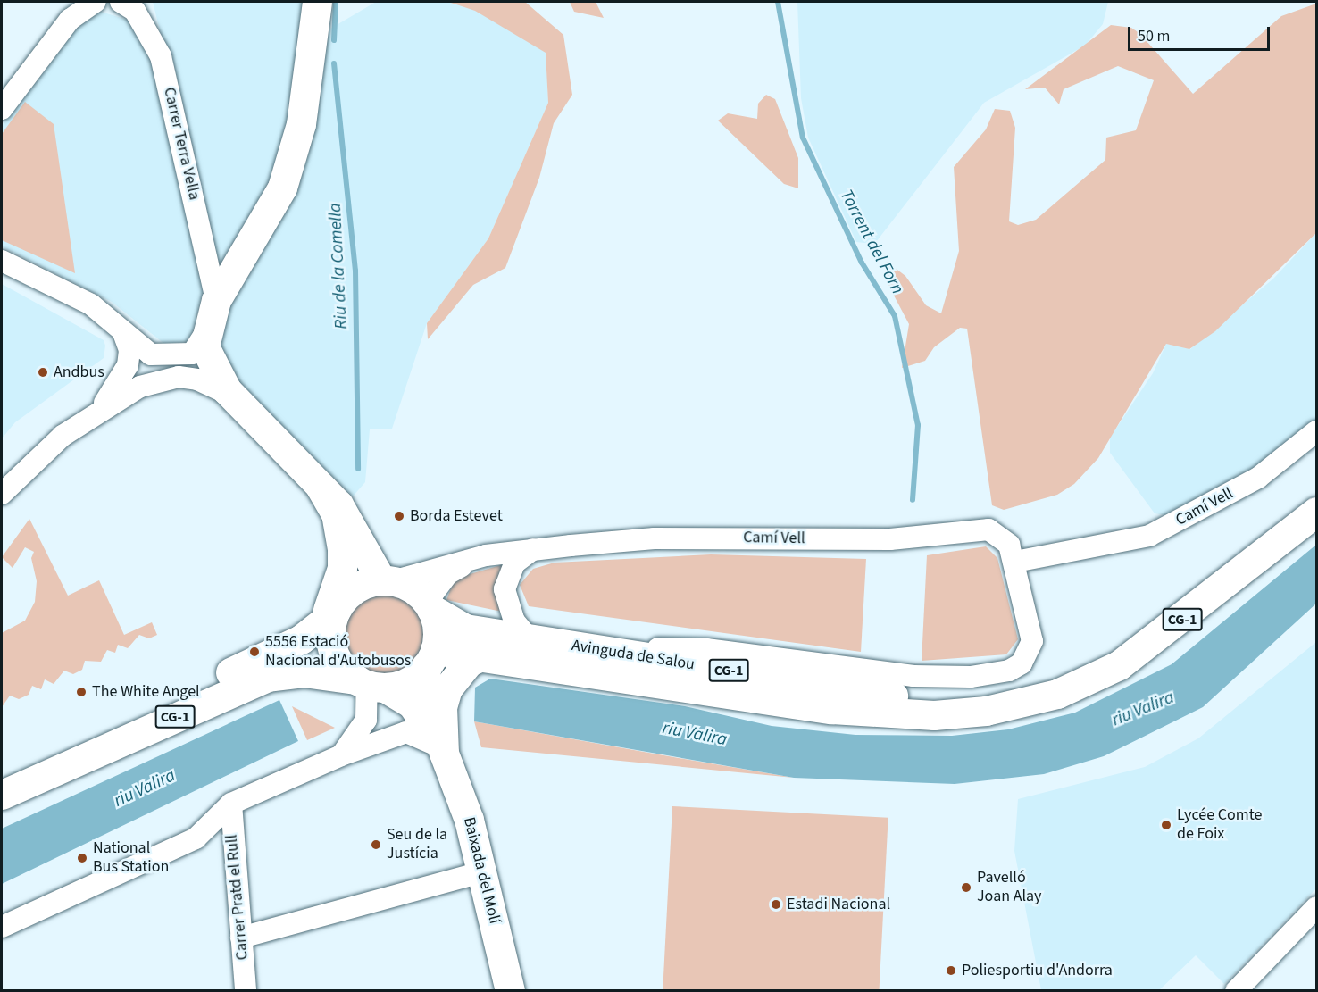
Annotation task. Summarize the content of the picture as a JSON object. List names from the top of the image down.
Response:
{
  "streets": {
    "main road": ["CG-1", "Avinguda de Salou", "Baixada del Molí"],
    "street": ["Carrer Terra Vella", "Camí Vell", "Carrer Pratd el Rull"]
  },
  "crossings": [
    ["Camí Vell", "CG-1"],
    ["Camí Vell", "Avinguda de Salou"],
    ["Camí Vell", "Baixada del Molí"],
    ["CG-1", "Avinguda de Salou"],
    ["CG-1", "Baixada del Molí"],
    ["Avinguda de Salou", "Baixada del Molí"]
  ],
  "water": ["Torrent del Forn", "Riu de la Comella", "riu Valira"],
  "places": [
    "Andbus",
    "Borda Estevet",
    "5556 Estació Nacional d'Autobusos",
    "The White Angel",
    "Lycée Comte de Foix",
    "Seu de la Justícia",
    "National Bus Station",
    "Pavelló Joan Alay",
    "Estadi Nacional",
    "Poliesportiu d'Andorra"
  ],
  "scale_bar": "50 m"
}
